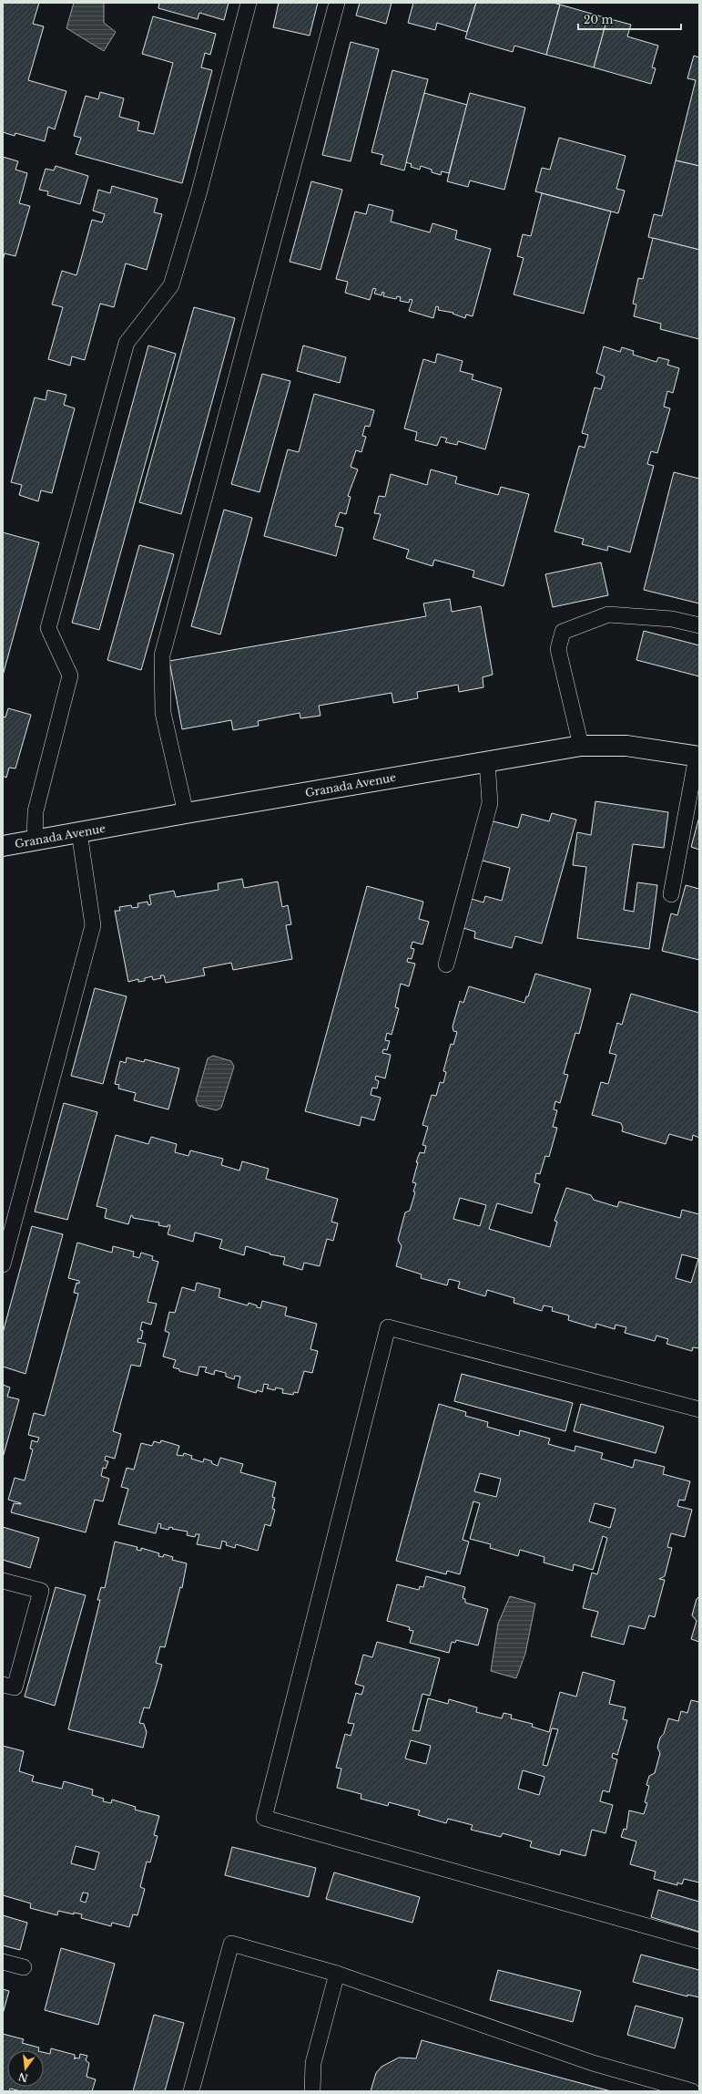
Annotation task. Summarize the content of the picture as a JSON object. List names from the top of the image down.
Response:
{
  "streets": {
    "street": ["Granada Avenue"]
  },
  "scale_bar": "20 m",
  "north": "bottom"
}
